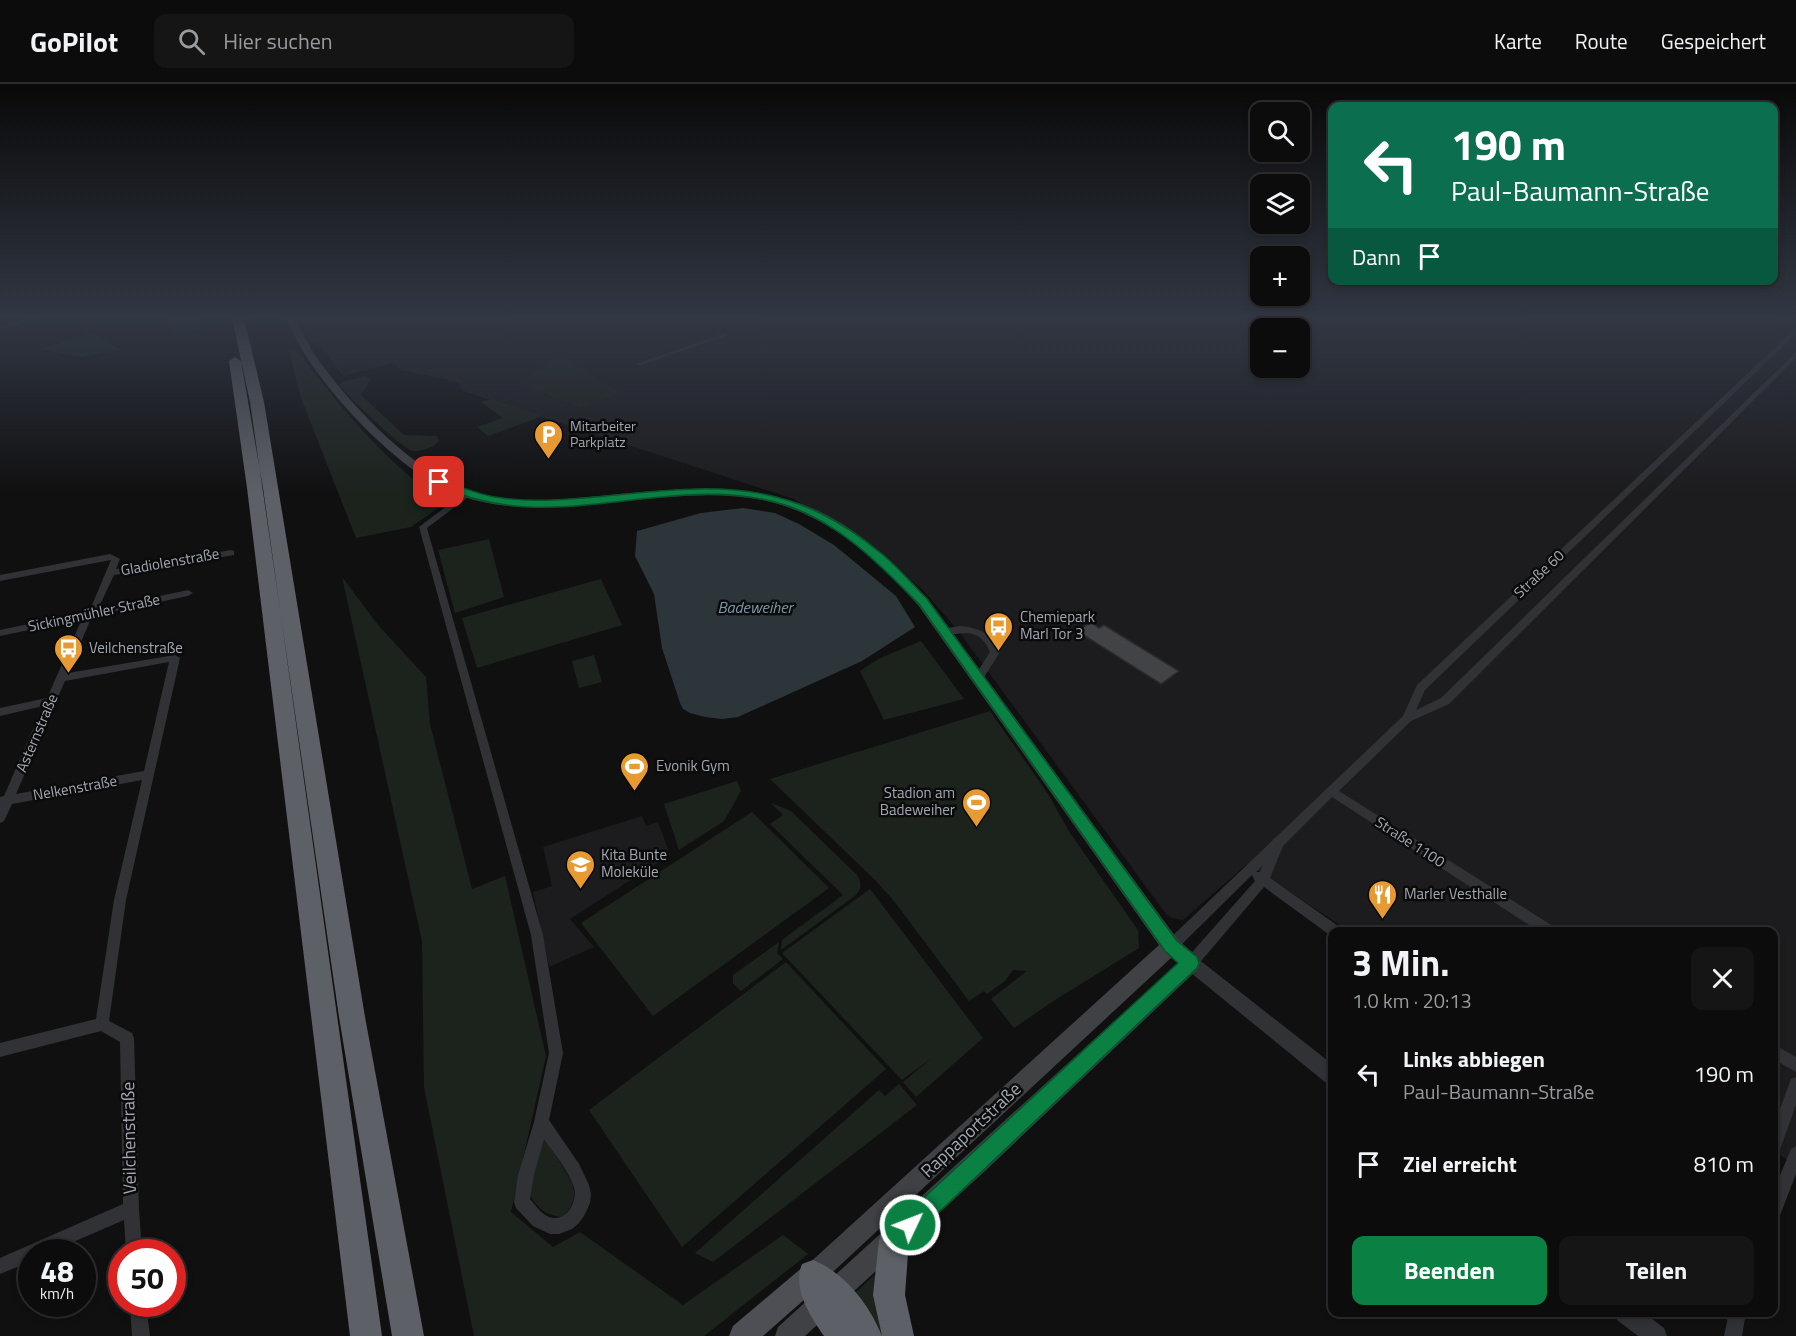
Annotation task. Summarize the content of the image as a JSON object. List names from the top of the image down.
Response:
{
  "streets": {
    "main road": ["Rappaportstraße"],
    "street": [
      "Gladiolenstraße",
      "Straße 60",
      "Sickingmühler Straße",
      "Asternstraße",
      "Nelkenstraße",
      "Straße 1100",
      "Veilchenstraße"
    ]
  },
  "crossings": [
    ["Gladiolenstraße", "Sickingmühler Straße"],
    ["Gladiolenstraße", "Asternstraße"],
    ["Straße 60", "Straße 1100"],
    ["Straße 60", "Rappaportstraße"],
    ["Sickingmühler Straße", "Asternstraße"],
    ["Asternstraße", "Nelkenstraße"]
  ],
  "water": ["Badeweiher"],
  "places": {
    "parking": ["Mitarbeiter Parkplatz"],
    "bus stop": ["Chemiepark Marl Tor 3", "Veilchenstraße"],
    "sports": ["Evonik Gym", "Stadion am Badeweiher"],
    "school or university": ["Kita Bunte Moleküle"],
    "restaurant": ["Marler Vesthalle"]
  },
  "page": {
    "header": "GoPilot",
    "search": "Hier suchen",
    "nav": ["Karte", "Route", "Gespeichert"],
    "map_buttons": ["+", "−"],
    "turn": ["190 m", "Paul-Baumann-Straße"],
    "then": "Dann",
    "heading": ["3 Min.", "1.0 km · 20:13"],
    "list": [
      {
        "name": "Links abbiegen",
        "note": "Paul-Baumann-Straße",
        "value": "190 m"
      },
      {
        "name": "Ziel erreicht",
        "value": "810 m"
      }
    ],
    "buttons": ["Beenden", "Teilen"],
    "speed": "48 km/h",
    "limit": "50"
  }
}
